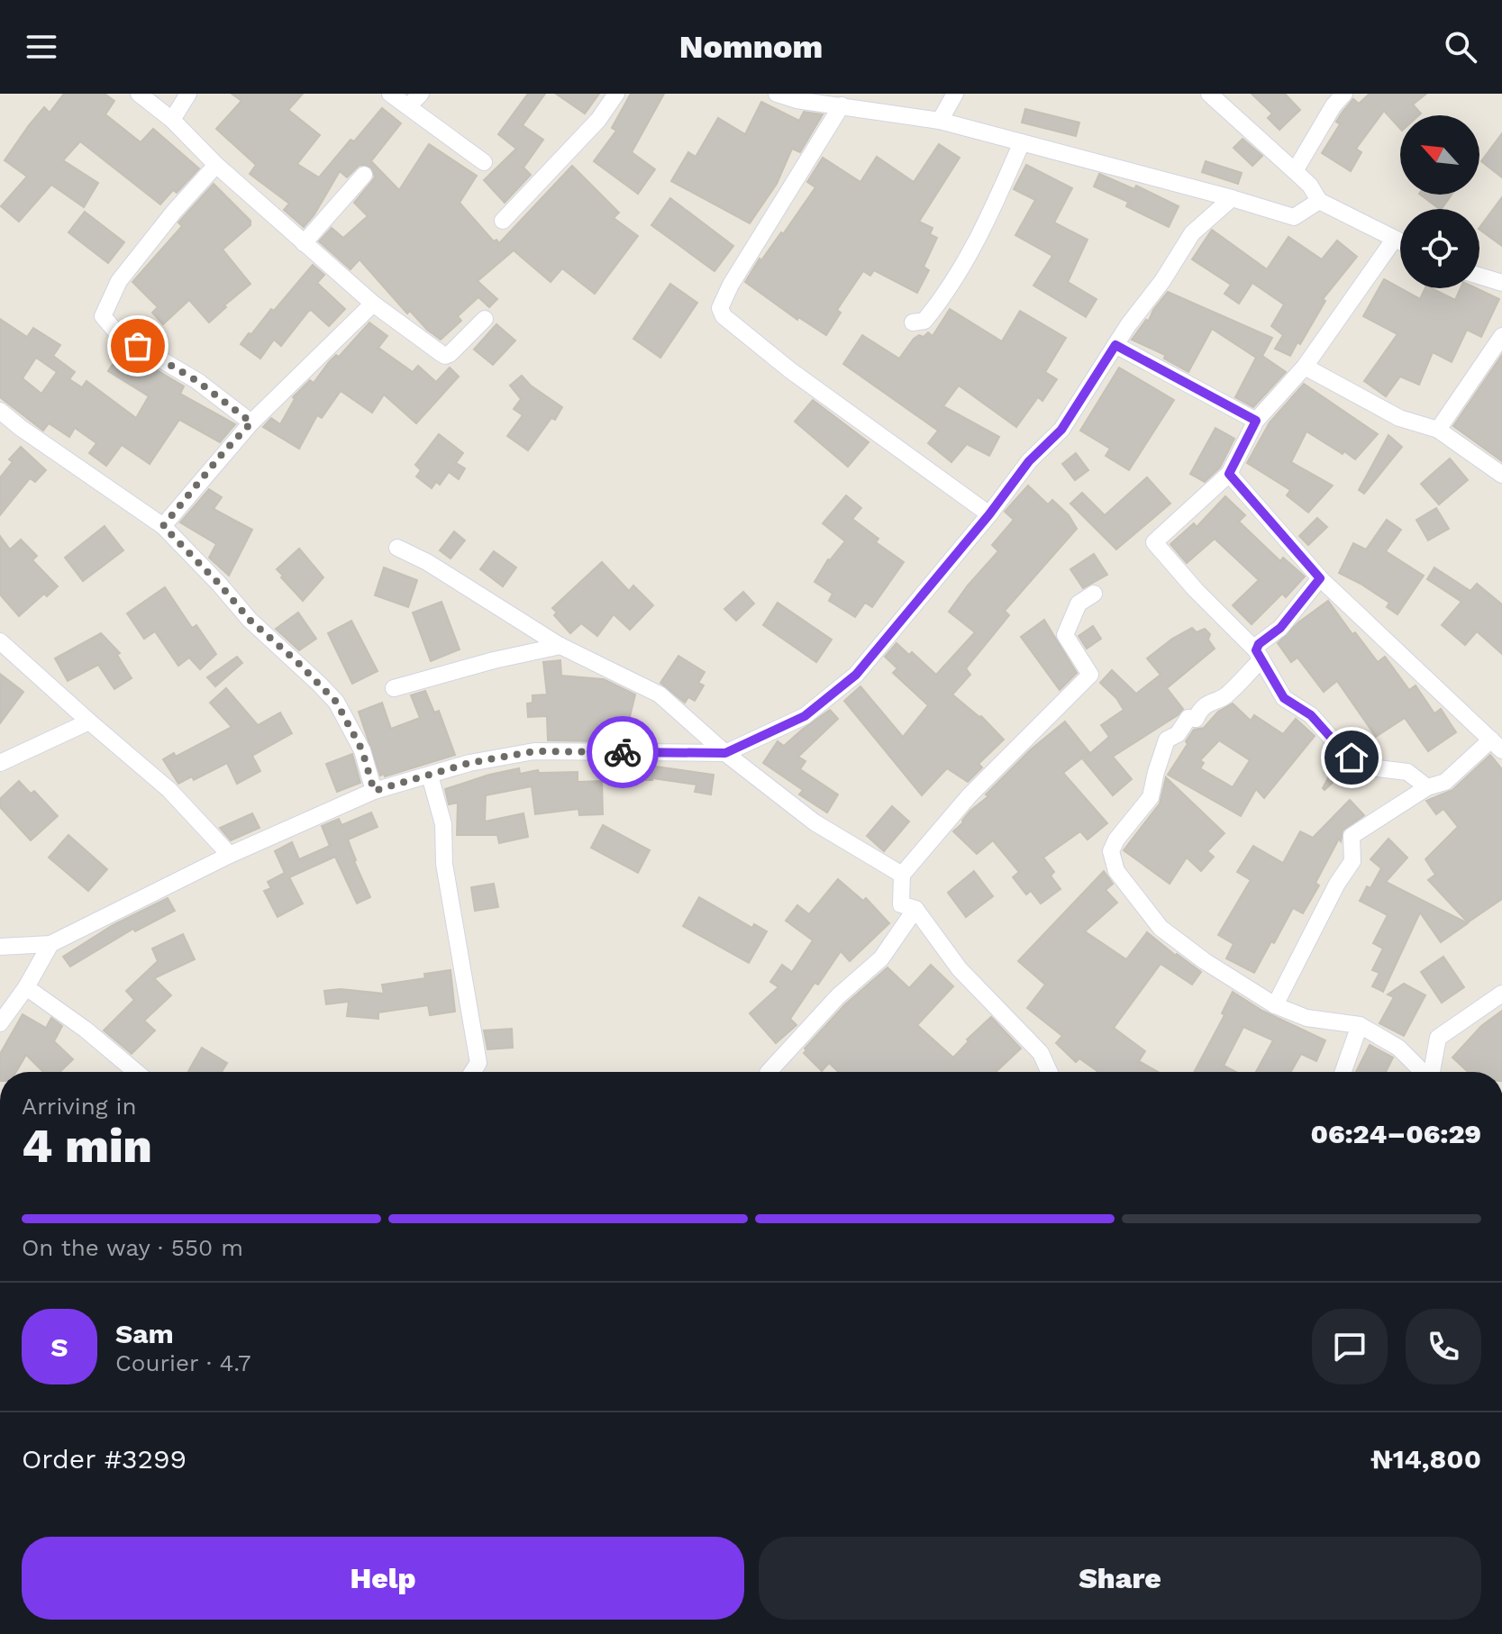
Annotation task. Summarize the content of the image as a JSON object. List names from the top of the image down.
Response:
{
  "north": "top left",
  "page": {
    "header": "Nomnom",
    "heading": ["4 min", "Arriving in", "06:24–06:29"],
    "panel": [
      "Sam",
      "Courier · 4.7",
      "Order #3299",
      "₦14,800"
    ],
    "bar": "On the way · 550 m",
    "round": "S",
    "buttons": ["Help", "Share"]
  }
}
